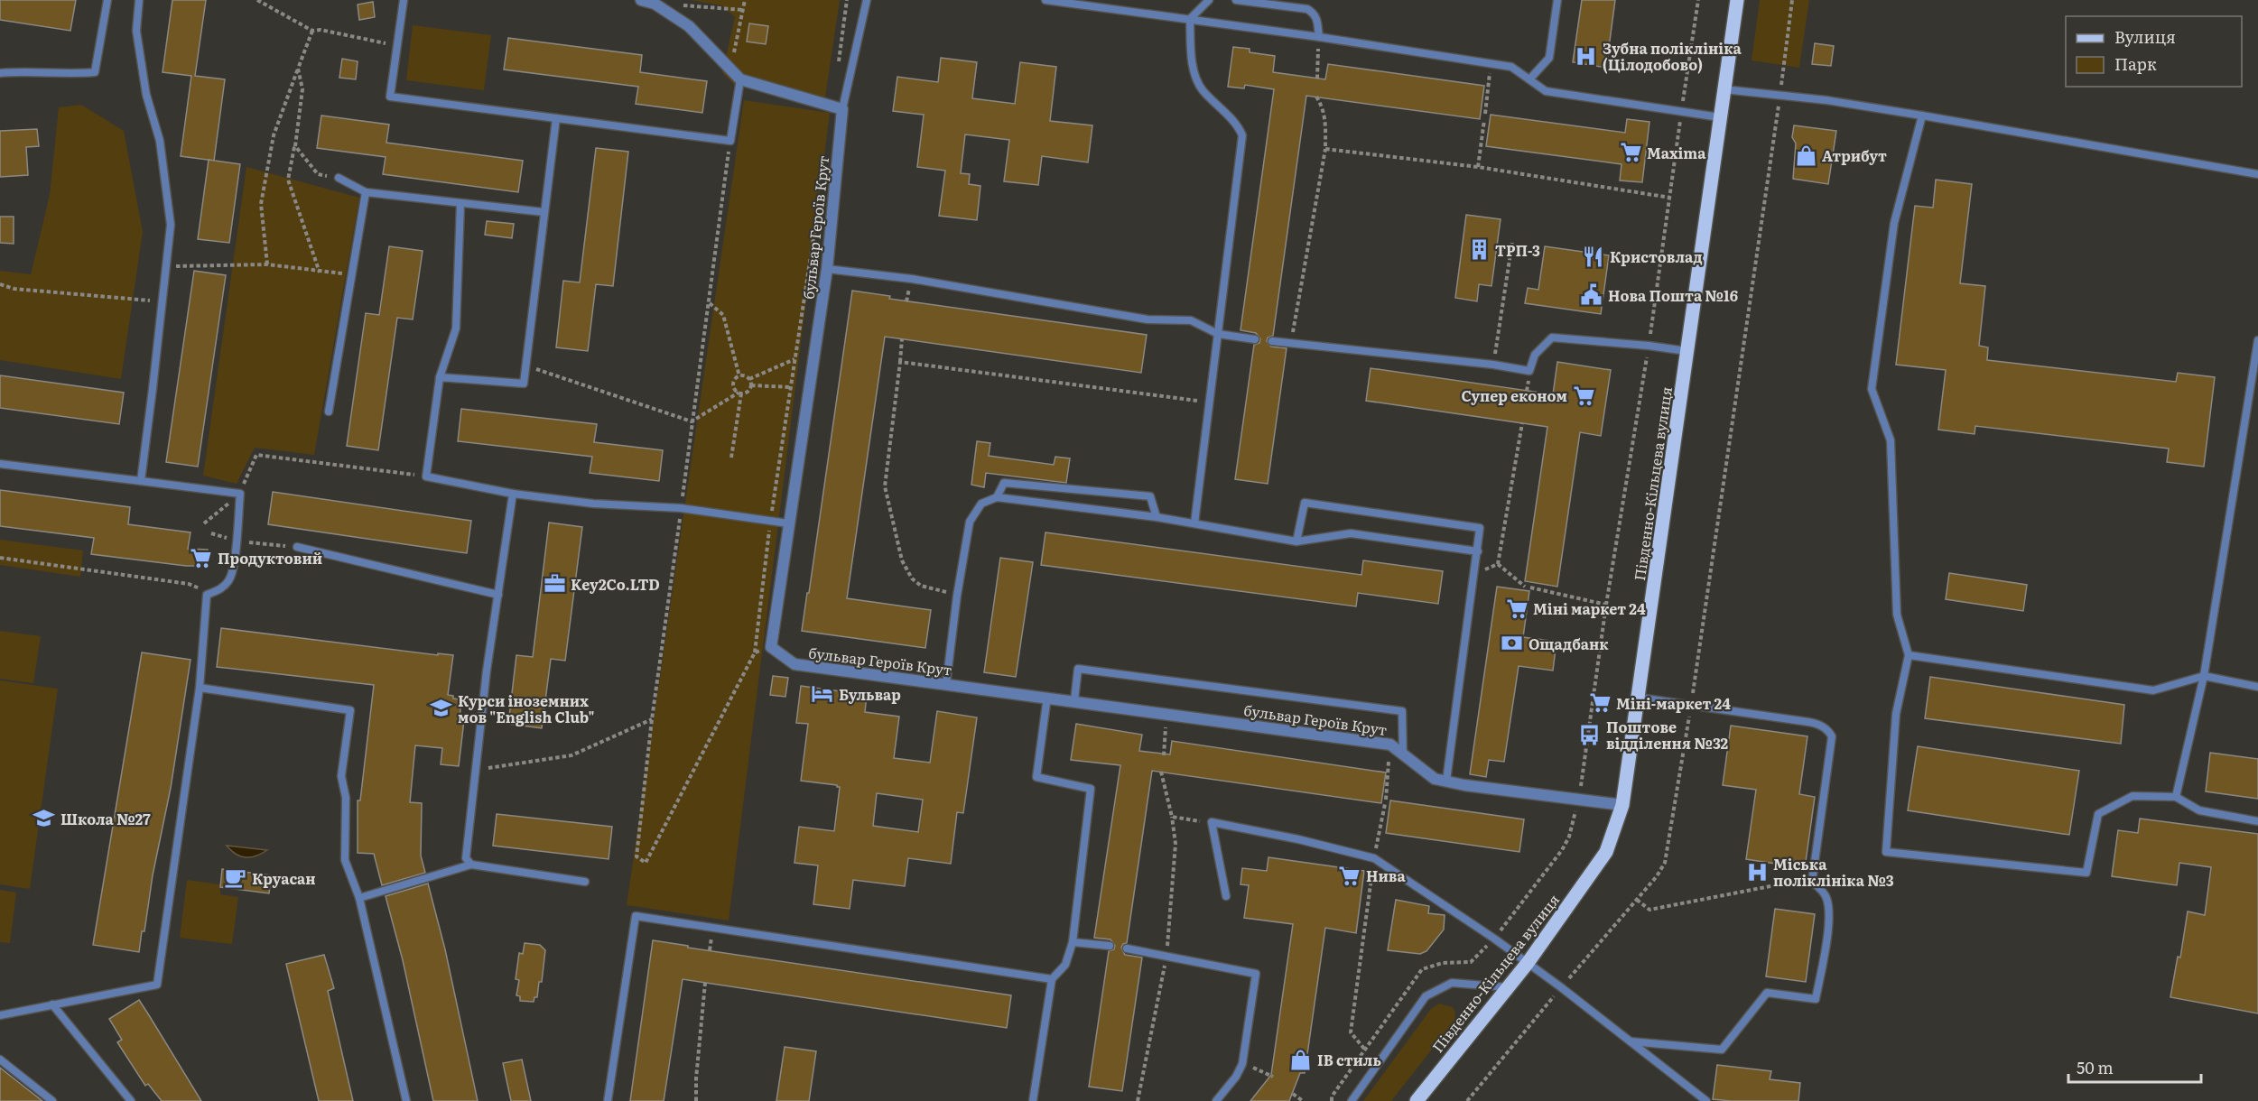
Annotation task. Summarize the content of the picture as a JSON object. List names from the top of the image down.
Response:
{
  "streets": {
    "main road": ["Південно-Кільцева вулиця"],
    "street": ["бульвар Героїв Крут"]
  },
  "crossings": [
    ["бульвар Героїв Крут", "Південно-Кільцева вулиця"]
  ],
  "places": {
    "hospital": ["Зубна поліклініка (Цілодобово)", "Міська поліклініка №3"],
    "supermarket": [
      "Maxima",
      "Супер економ",
      "Продуктовий",
      "Міні маркет 24",
      "Міні-маркет 24",
      "Нива"
    ],
    "shop": ["Атрибут", "ІВ стиль"],
    "building": ["ТРП-3"],
    "restaurant": ["Кристовлад"],
    "public building": ["Нова Пошта №16"],
    "office": ["Key2Co.LTD"],
    "bank": ["Ощадбанк"],
    "hotel": ["Бульвар"],
    "school or university": ["Курси іноземних мов \"English Club\"", "Школа №27"],
    "bus stop": ["Поштове відділення №32"],
    "cafe": ["Круасан"]
  },
  "legend": ["Вулиця", "Парк"],
  "scale_bar": "50 m"
}
